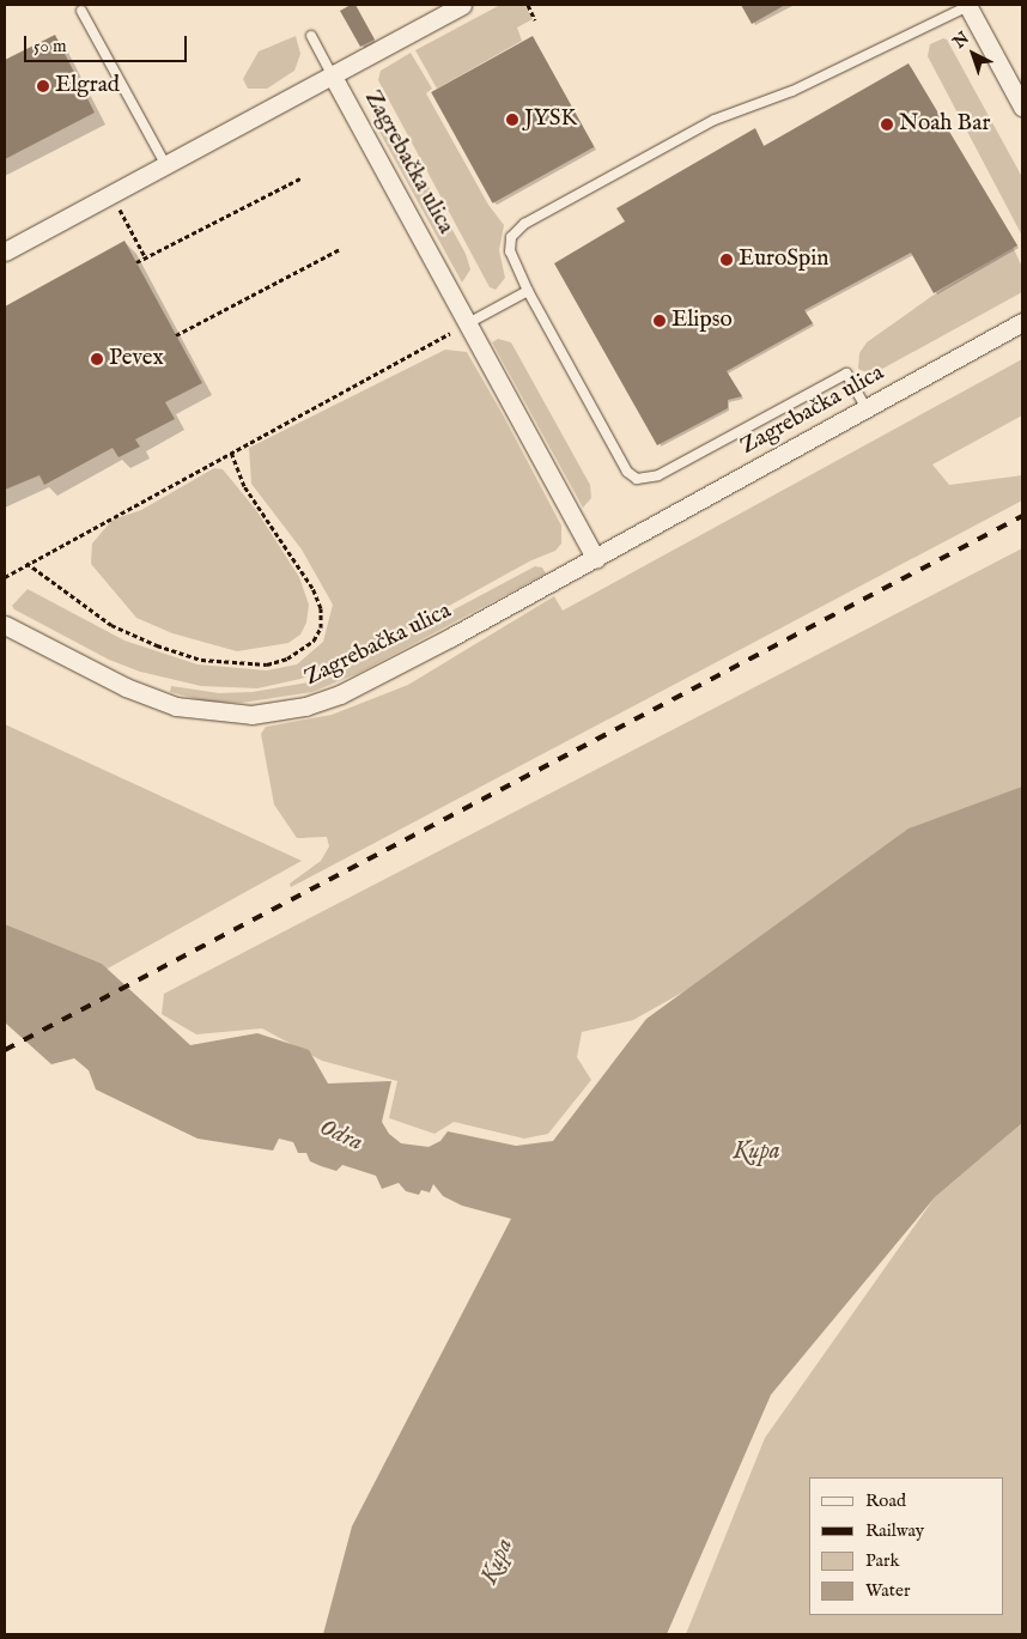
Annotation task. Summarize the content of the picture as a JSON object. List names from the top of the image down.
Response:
{
  "streets": {
    "street": ["Zagrebačka ulica"]
  },
  "water": ["Odra", "Kupa"],
  "places": [
    "Elgrad",
    "JYSK",
    "Noah Bar",
    "EuroSpin",
    "Elipso",
    "Pevex"
  ],
  "legend": [
    "Road",
    "Railway",
    "Park",
    "Water"
  ],
  "scale_bar": "50 m",
  "north": "top left"
}
